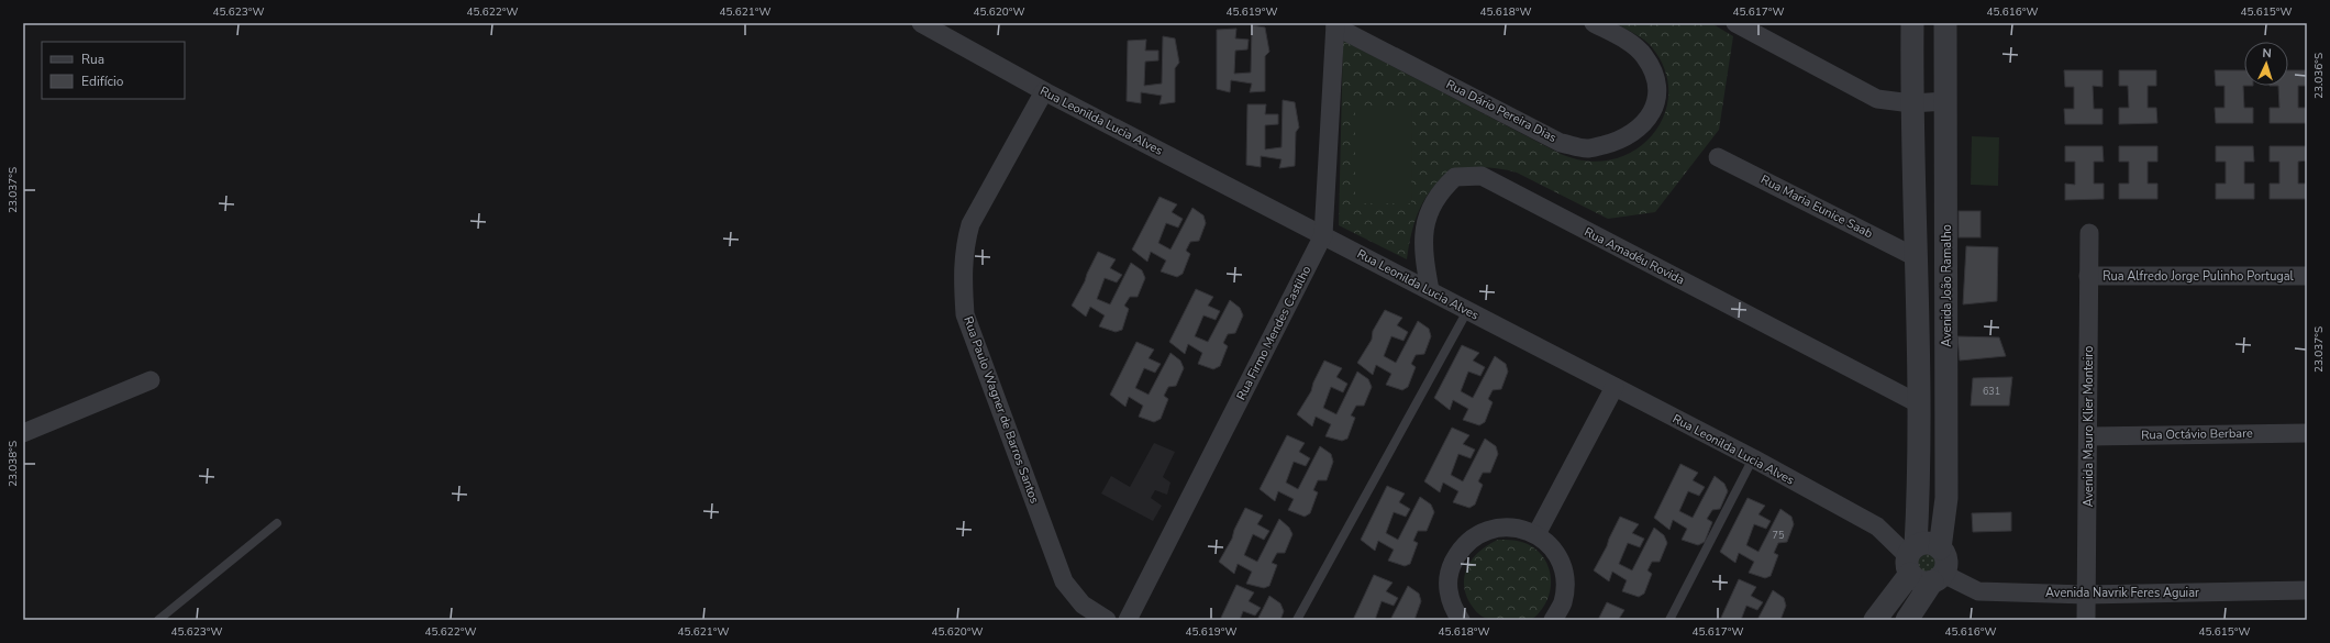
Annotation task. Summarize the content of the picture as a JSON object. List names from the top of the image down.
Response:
{
  "streets": {
    "street": [
      "Rua Dário Pereira Dias",
      "Rua Leonilda Lucia Alves",
      "Rua Maria Eunice Saab",
      "Rua Amadéu Rovida",
      "Rua Alfredo Jorge Pulinho Portugal",
      "Avenida João Ramalho",
      "Rua Firmo Mendes Castilho",
      "Rua Paulo Wagner de Barros Santos",
      "Avenida Mauro Klier Monteiro",
      "Rua Octávio Berbare",
      "Avenida Navrik Feres Aguiar"
    ]
  },
  "crossings": [
    ["Rua Dário Pereira Dias", "Rua Firmo Mendes Castilho"],
    ["Rua Leonilda Lucia Alves", "Rua Amadéu Rovida"],
    ["Rua Leonilda Lucia Alves", "Avenida João Ramalho"],
    ["Rua Leonilda Lucia Alves", "Rua Firmo Mendes Castilho"],
    ["Rua Leonilda Lucia Alves", "Rua Paulo Wagner de Barros Santos"],
    ["Rua Leonilda Lucia Alves", "Avenida Navrik Feres Aguiar"],
    ["Rua Alfredo Jorge Pulinho Portugal", "Avenida Mauro Klier Monteiro"],
    ["Avenida João Ramalho", "Avenida Navrik Feres Aguiar"],
    ["Avenida Mauro Klier Monteiro", "Rua Octávio Berbare"],
    ["Avenida Mauro Klier Monteiro", "Avenida Navrik Feres Aguiar"]
  ],
  "house_numbers": ["631", "75"],
  "legend": ["Rua", "Edifício"],
  "north": "top",
  "coordinates": [
    "45.623°W",
    "45.622°W",
    "45.621°W",
    "45.620°W",
    "45.619°W",
    "45.618°W",
    "45.617°W",
    "45.616°W",
    "45.615°W",
    "23.036°S",
    "23.037°S",
    "23.038°S"
  ]
}
